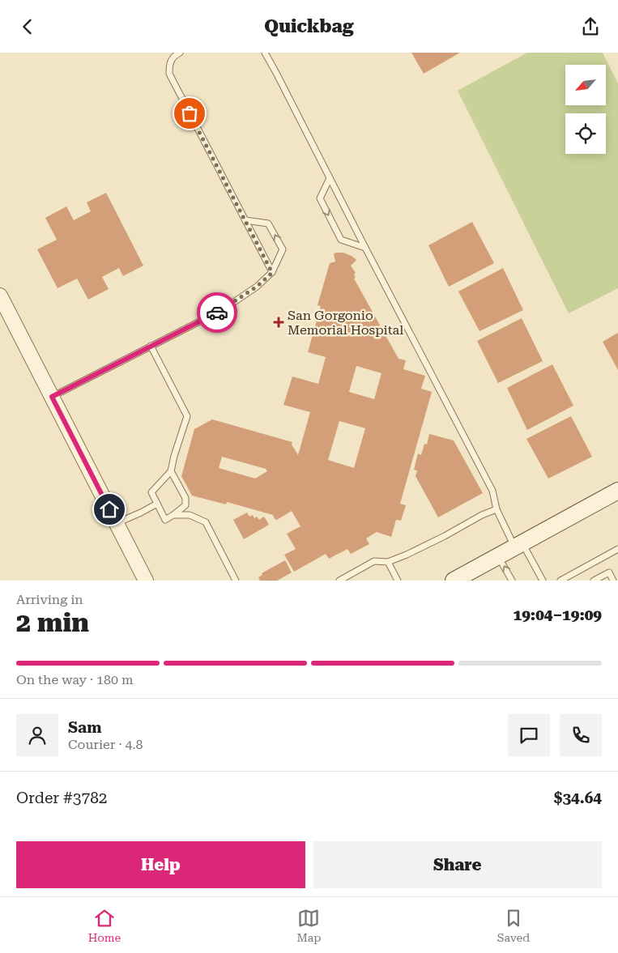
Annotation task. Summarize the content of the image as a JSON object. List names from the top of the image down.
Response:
{
  "places": {
    "health": ["San Gorgonio Memorial Hospital"]
  },
  "north": "bottom left",
  "page": {
    "header": "Quickbag",
    "heading": ["2 min", "Arriving in", "19:04–19:09"],
    "panel": [
      "Sam",
      "Courier · 4.8",
      "Order #3782",
      "$34.64"
    ],
    "bar": "On the way · 180 m",
    "buttons": ["Help", "Share"],
    "tabs": ["Home", "Map", "Saved"]
  }
}
